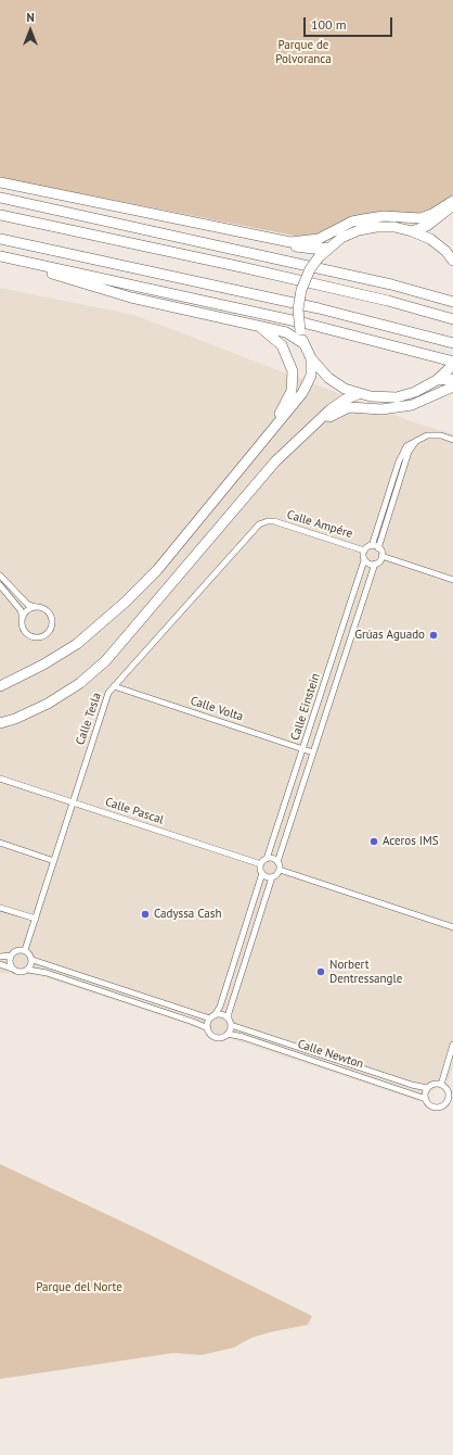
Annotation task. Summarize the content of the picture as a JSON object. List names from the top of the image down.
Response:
{
  "streets": {
    "street": [
      "Calle Ampére",
      "Calle Einstein",
      "Calle Volta",
      "Calle Tesla",
      "Calle Pascal",
      "Calle Newton"
    ]
  },
  "crossings": [
    ["Calle Ampére", "Calle Einstein"],
    ["Calle Ampére", "Calle Tesla"],
    ["Calle Einstein", "Calle Volta"],
    ["Calle Einstein", "Calle Pascal"],
    ["Calle Volta", "Calle Tesla"],
    ["Calle Tesla", "Calle Pascal"]
  ],
  "parks": ["Parque de Polvoranca", "Parque del Norte"],
  "places": [
    "Grúas Aguado",
    "Aceros IMS",
    "Cadyssa Cash",
    "Norbert Dentressangle"
  ],
  "scale_bar": "100 m",
  "north": "top"
}
